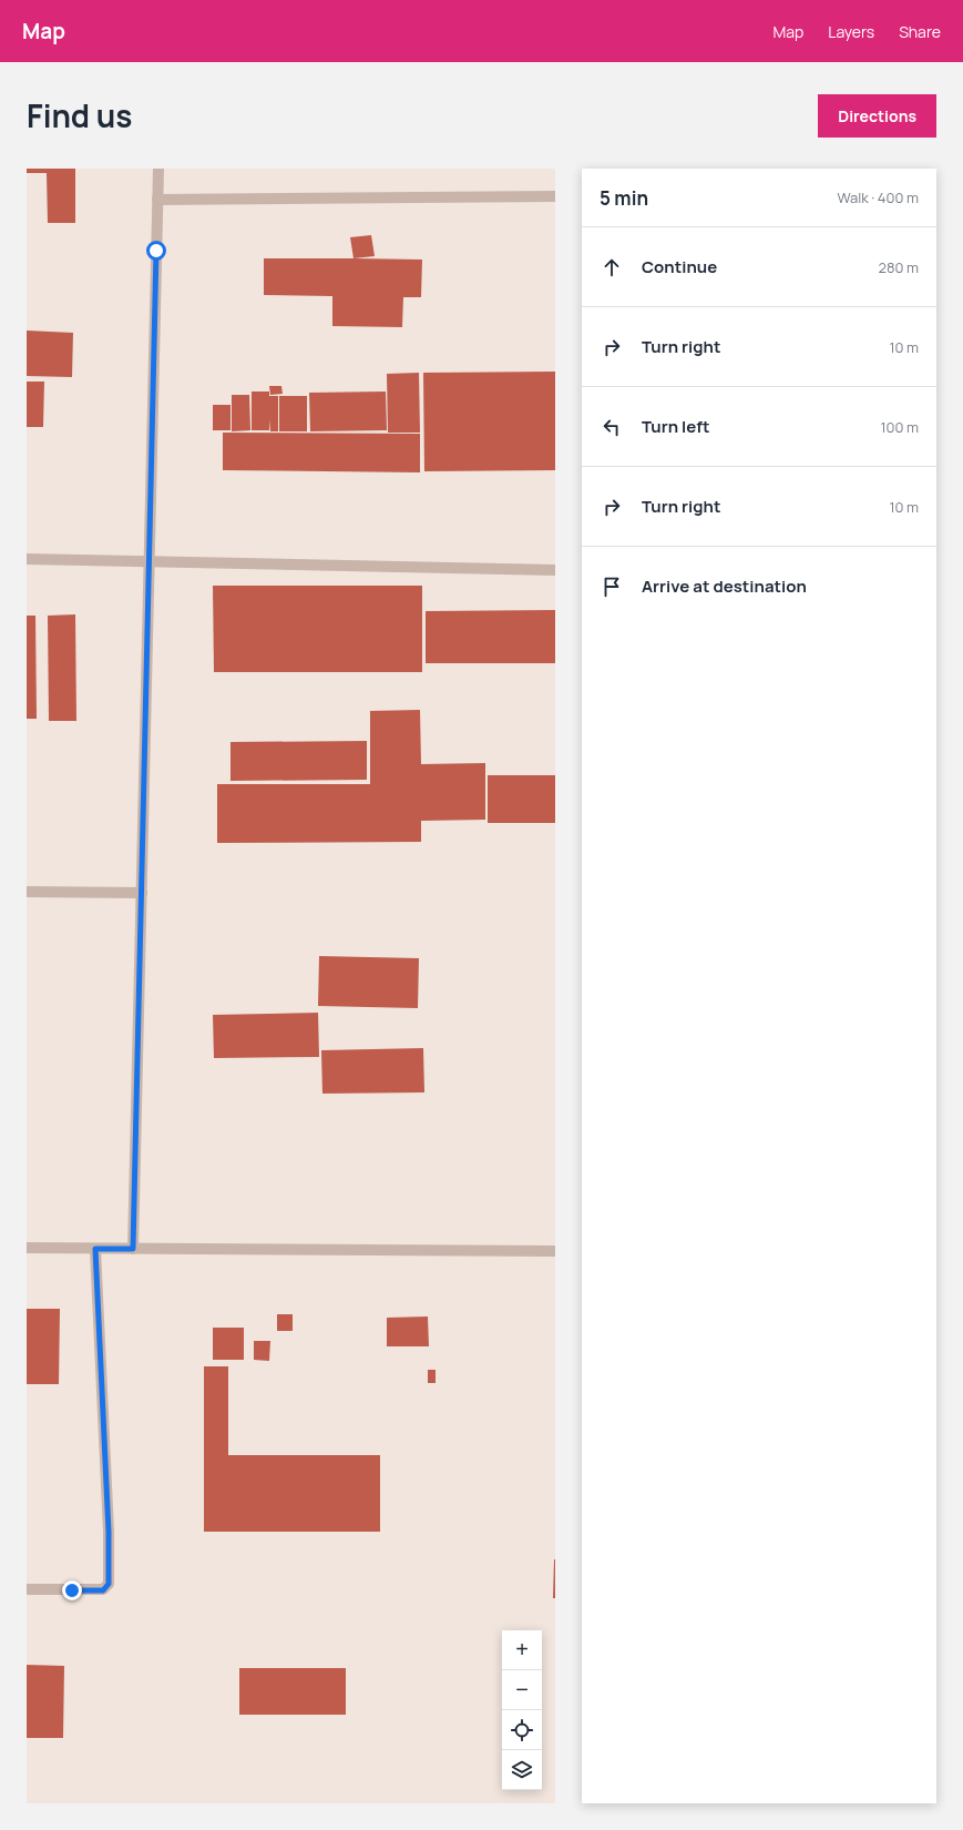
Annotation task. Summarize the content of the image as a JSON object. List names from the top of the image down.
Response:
{
  "page": {
    "header": "Map",
    "nav": ["Map", "Layers", "Share"],
    "title": "Find us",
    "buttons": "Directions",
    "heading": ["5 min", "Walk · 400 m"],
    "list": [
      ["Continue", "280 m"],
      ["Turn right", "10 m"],
      ["Turn left", "100 m"],
      ["Turn right", "10 m"],
      "Arrive at destination"
    ],
    "map_buttons": ["+", "−"]
  }
}
